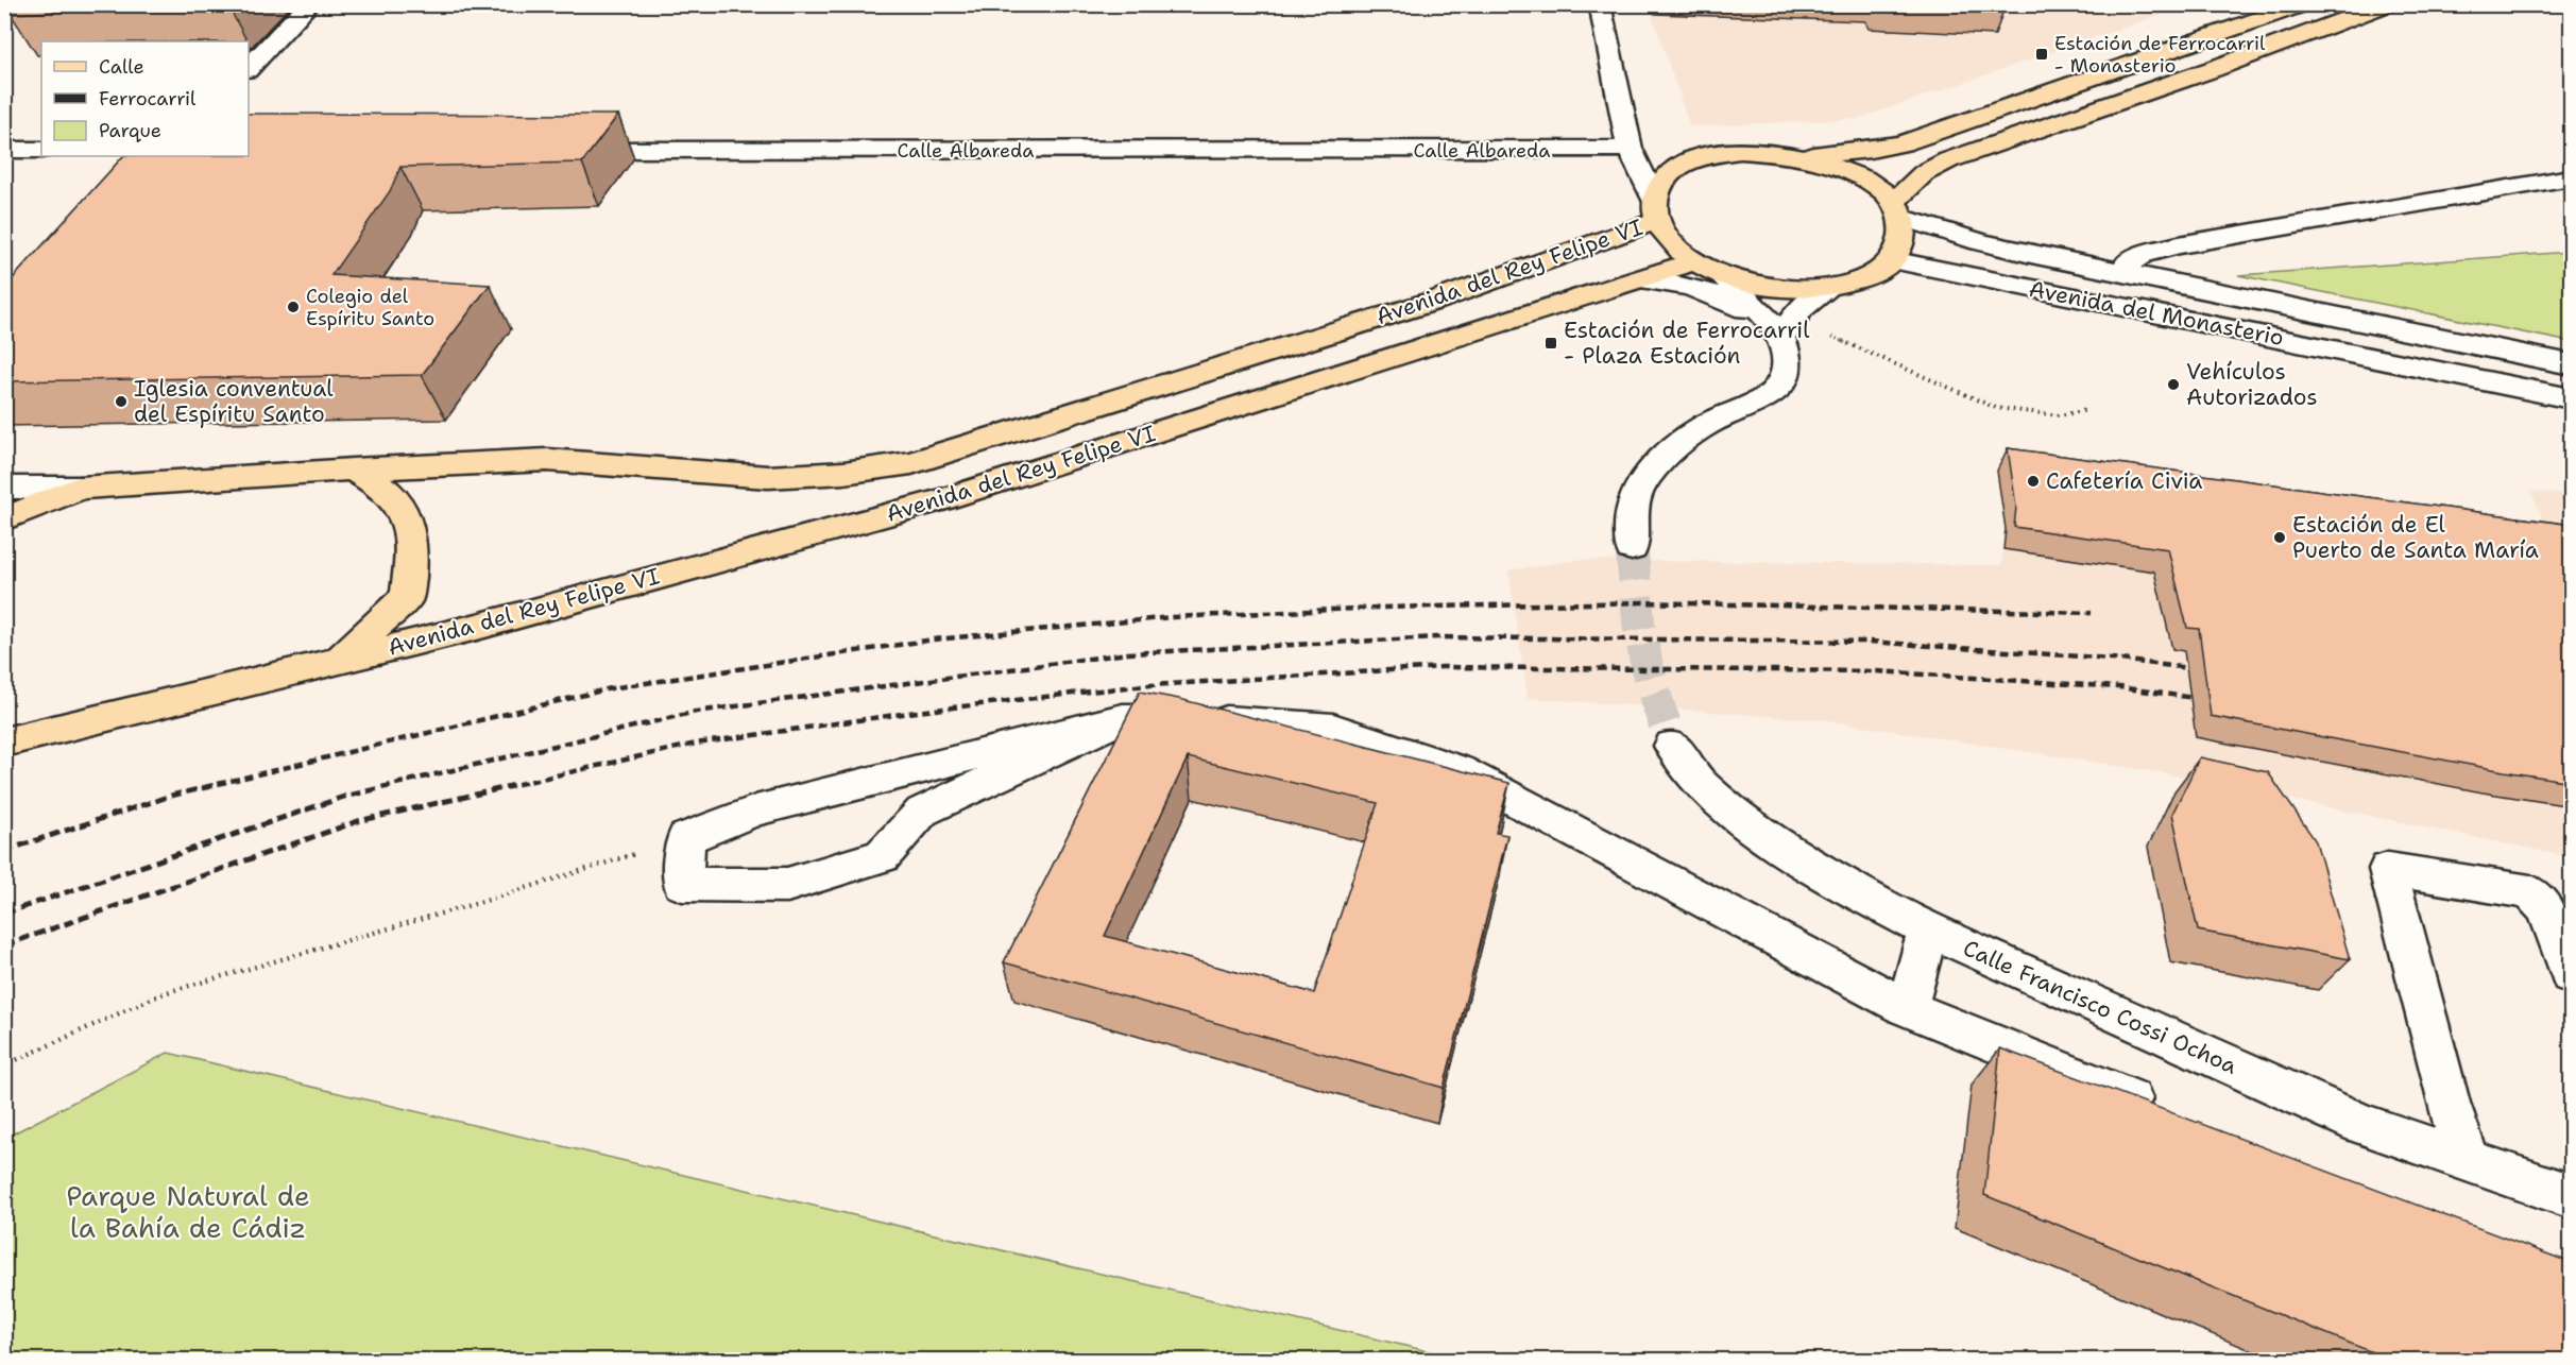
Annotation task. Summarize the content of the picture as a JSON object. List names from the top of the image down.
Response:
{
  "streets": {
    "main road": ["Avenida del Rey Felipe VI"],
    "street": ["Calle Albareda", "Avenida del Monasterio", "Calle Francisco Cossi Ochoa"]
  },
  "crossings": [
    ["Avenida del Rey Felipe VI", "Avenida del Monasterio"]
  ],
  "parks": ["Parque Natural de la Bahía de Cádiz"],
  "places": {
    "transit": ["Estación de Ferrocarril - Monasterio", "Estación de Ferrocarril - Plaza Estación"],
    "other": [
      "Colegio del Espíritu Santo",
      "Vehículos Autorizados",
      "Iglesia conventual del Espíritu Santo",
      "Cafetería Civia",
      "Estación de El Puerto de Santa María"
    ]
  },
  "legend": ["Calle", "Ferrocarril", "Parque"]
}
